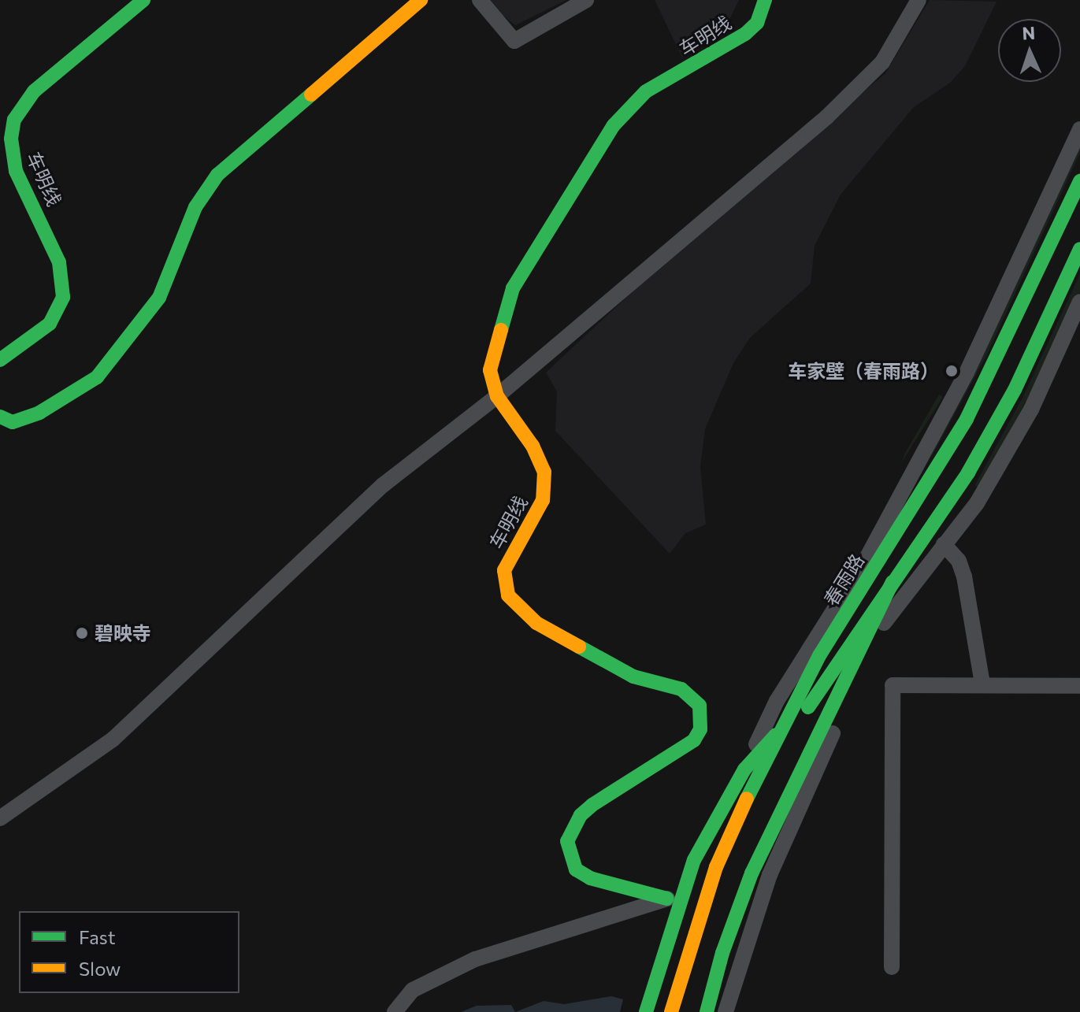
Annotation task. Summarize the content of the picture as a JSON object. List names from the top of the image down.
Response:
{
  "streets": {
    "main road": ["车明线", "春雨路"]
  },
  "places": ["车家壁（春雨路）", "碧映寺"],
  "legend": ["Fast", "Slow"],
  "north": "top"
}
